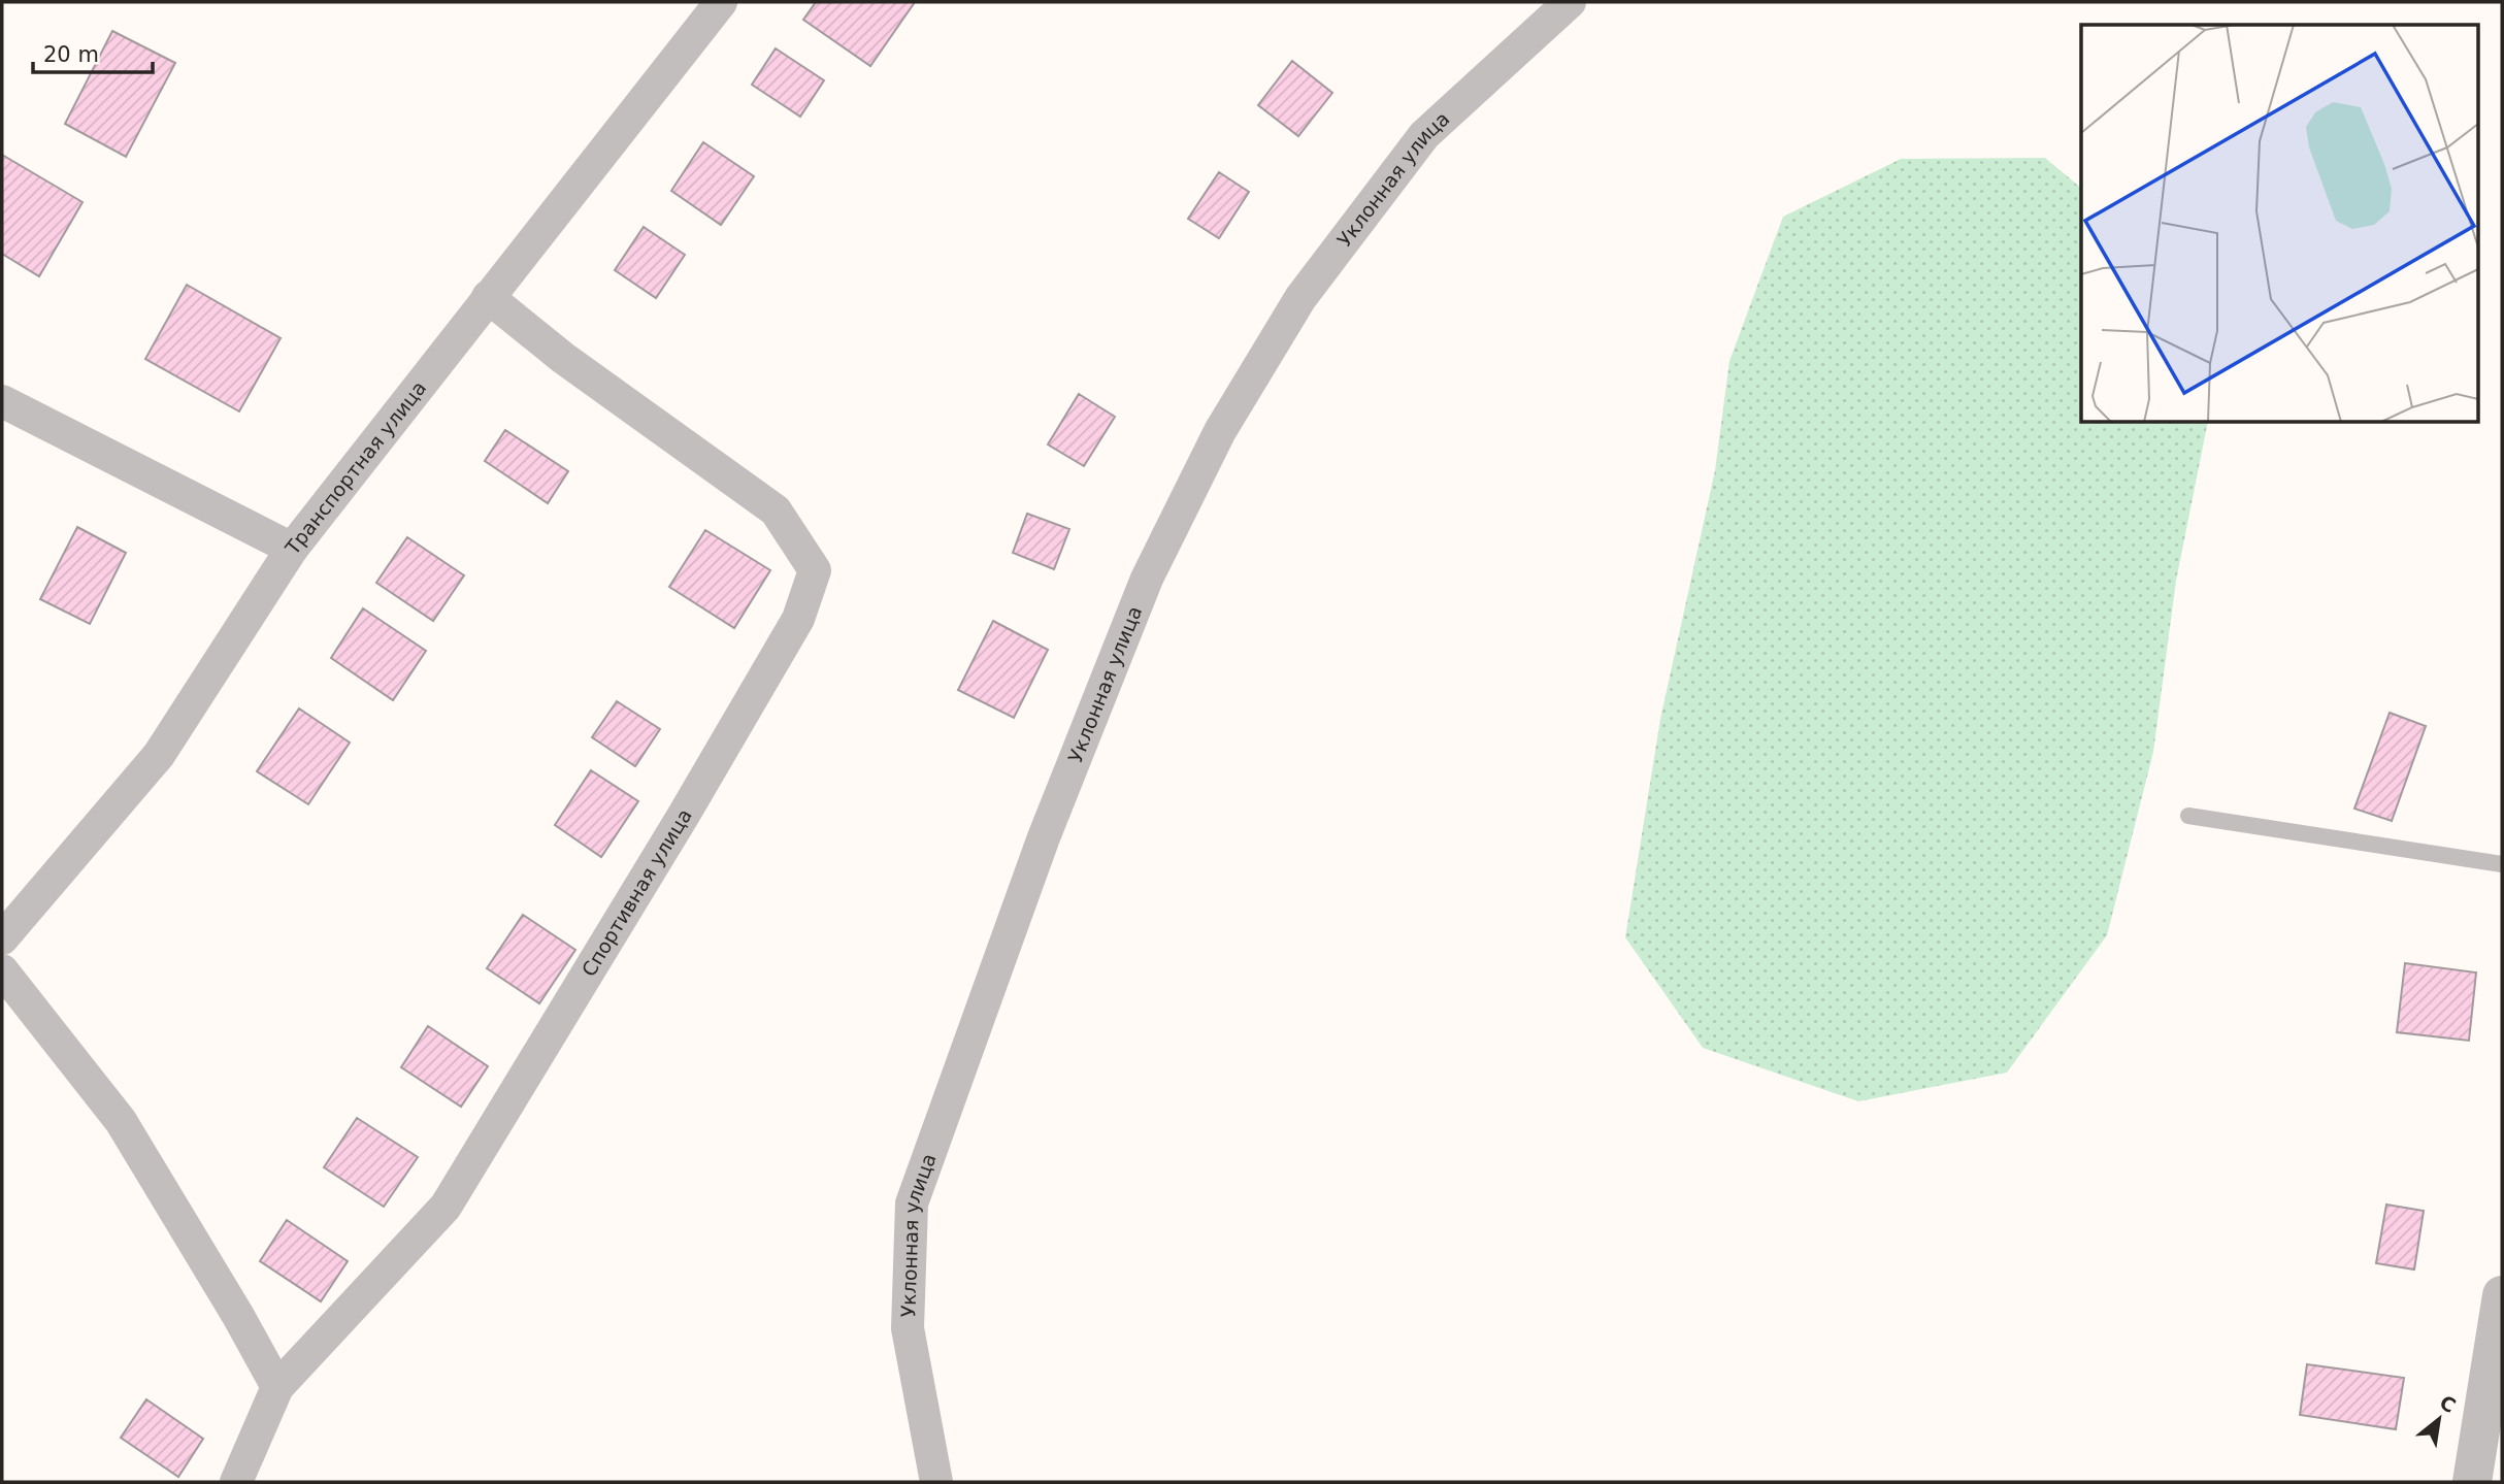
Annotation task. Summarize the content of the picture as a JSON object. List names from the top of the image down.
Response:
{
  "streets": {
    "street": ["Уклонная улица", "Транспортная улица", "Спортивная улица"]
  },
  "crossings": [
    ["Транспортная улица", "Спортивная улица"]
  ],
  "scale_bar": "20 m",
  "north": "top right"
}
